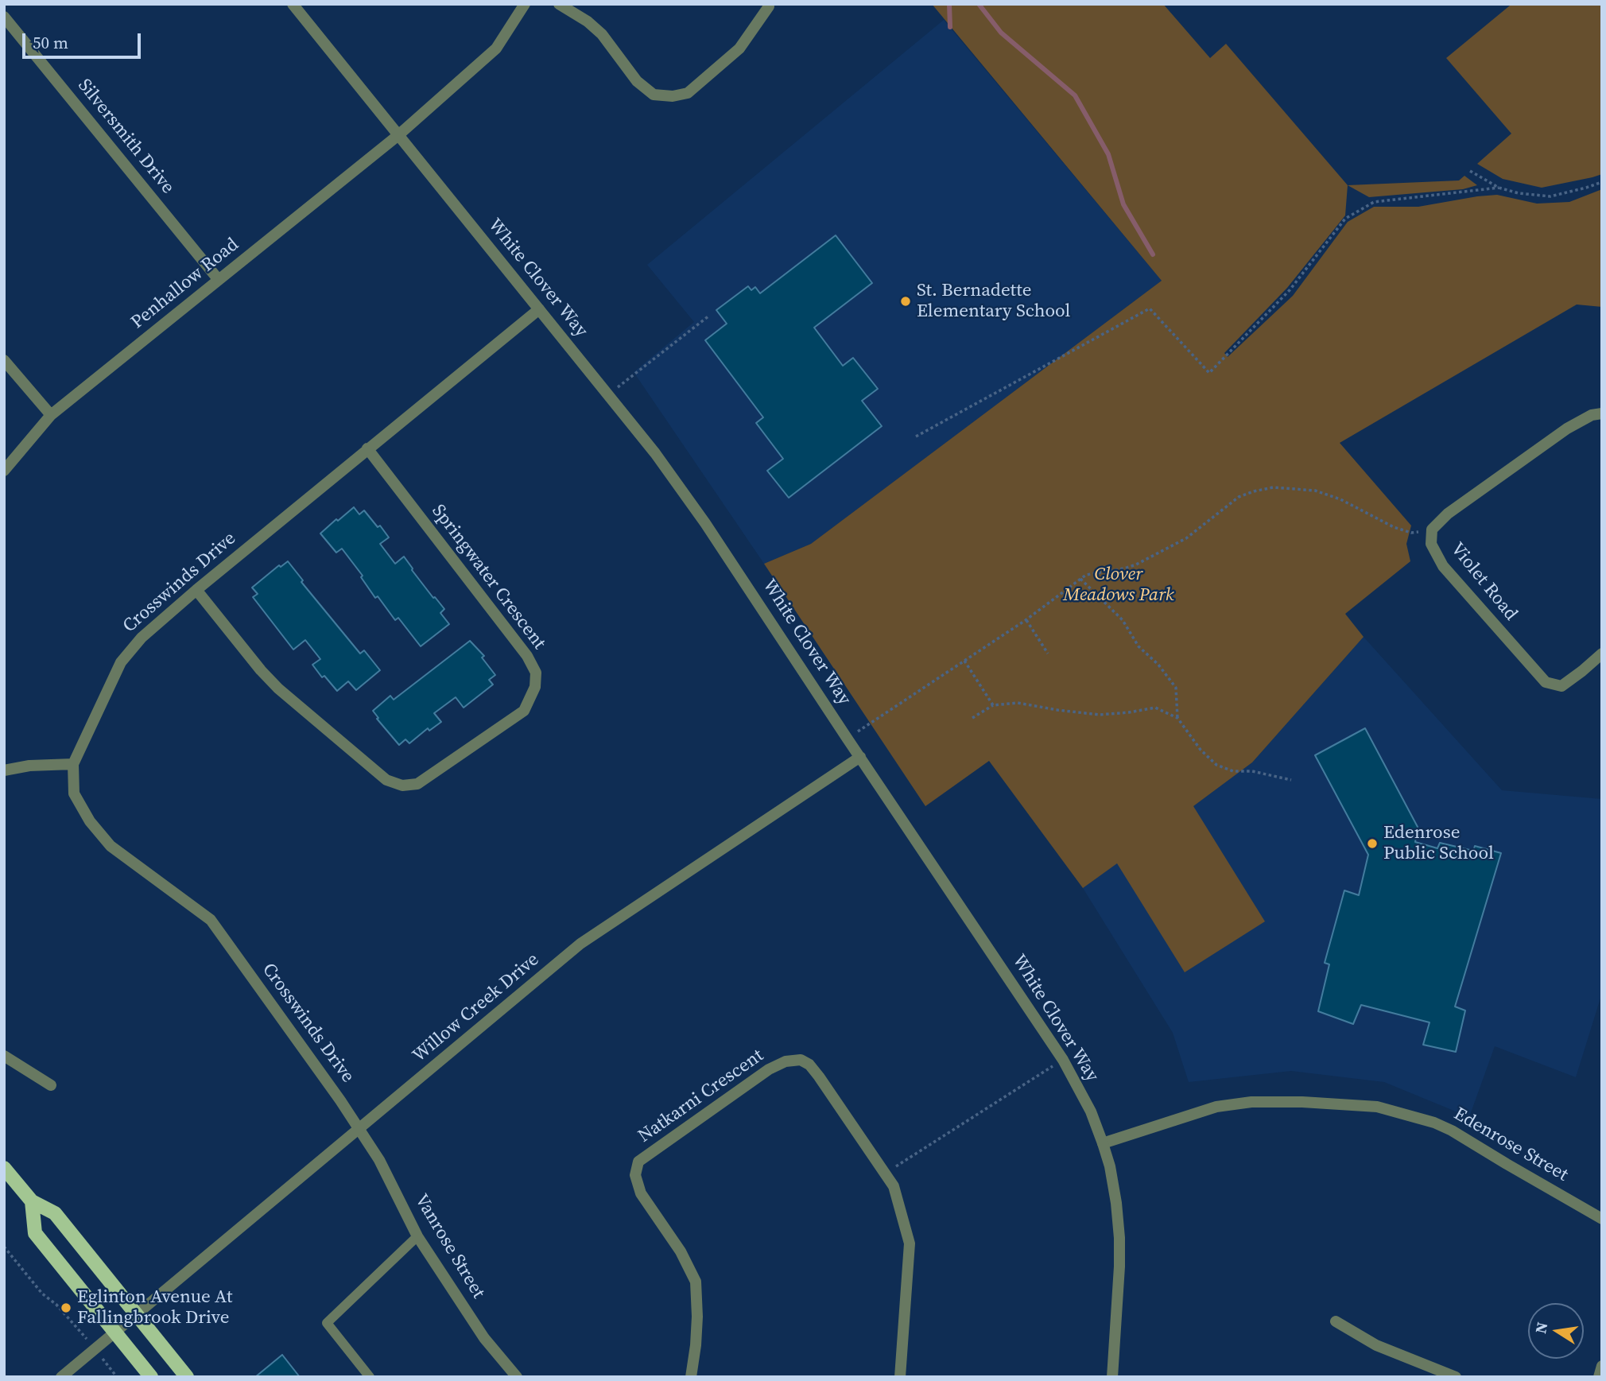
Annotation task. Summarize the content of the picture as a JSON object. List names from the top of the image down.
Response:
{
  "streets": {
    "street": [
      "Silversmith Drive",
      "White Clover Way",
      "Penhallow Road",
      "Springwater Crescent",
      "Violet Road",
      "Crosswinds Drive",
      "Willow Creek Drive",
      "Natkarni Crescent",
      "Edenrose Street",
      "Vanrose Street"
    ]
  },
  "crossings": [
    ["Silversmith Drive", "Penhallow Road"],
    ["White Clover Way", "Penhallow Road"],
    ["White Clover Way", "Crosswinds Drive"],
    ["White Clover Way", "Willow Creek Drive"],
    ["White Clover Way", "Edenrose Street"],
    ["Springwater Crescent", "Crosswinds Drive"],
    ["Crosswinds Drive", "Willow Creek Drive"],
    ["Crosswinds Drive", "Vanrose Street"],
    ["Willow Creek Drive", "Vanrose Street"]
  ],
  "parks": ["Clover Meadows Park"],
  "places": ["St. Bernadette Elementary School", "Edenrose Public School", "Eglinton Avenue At Fallingbrook Drive"],
  "scale_bar": "50 m",
  "north": "left"
}
